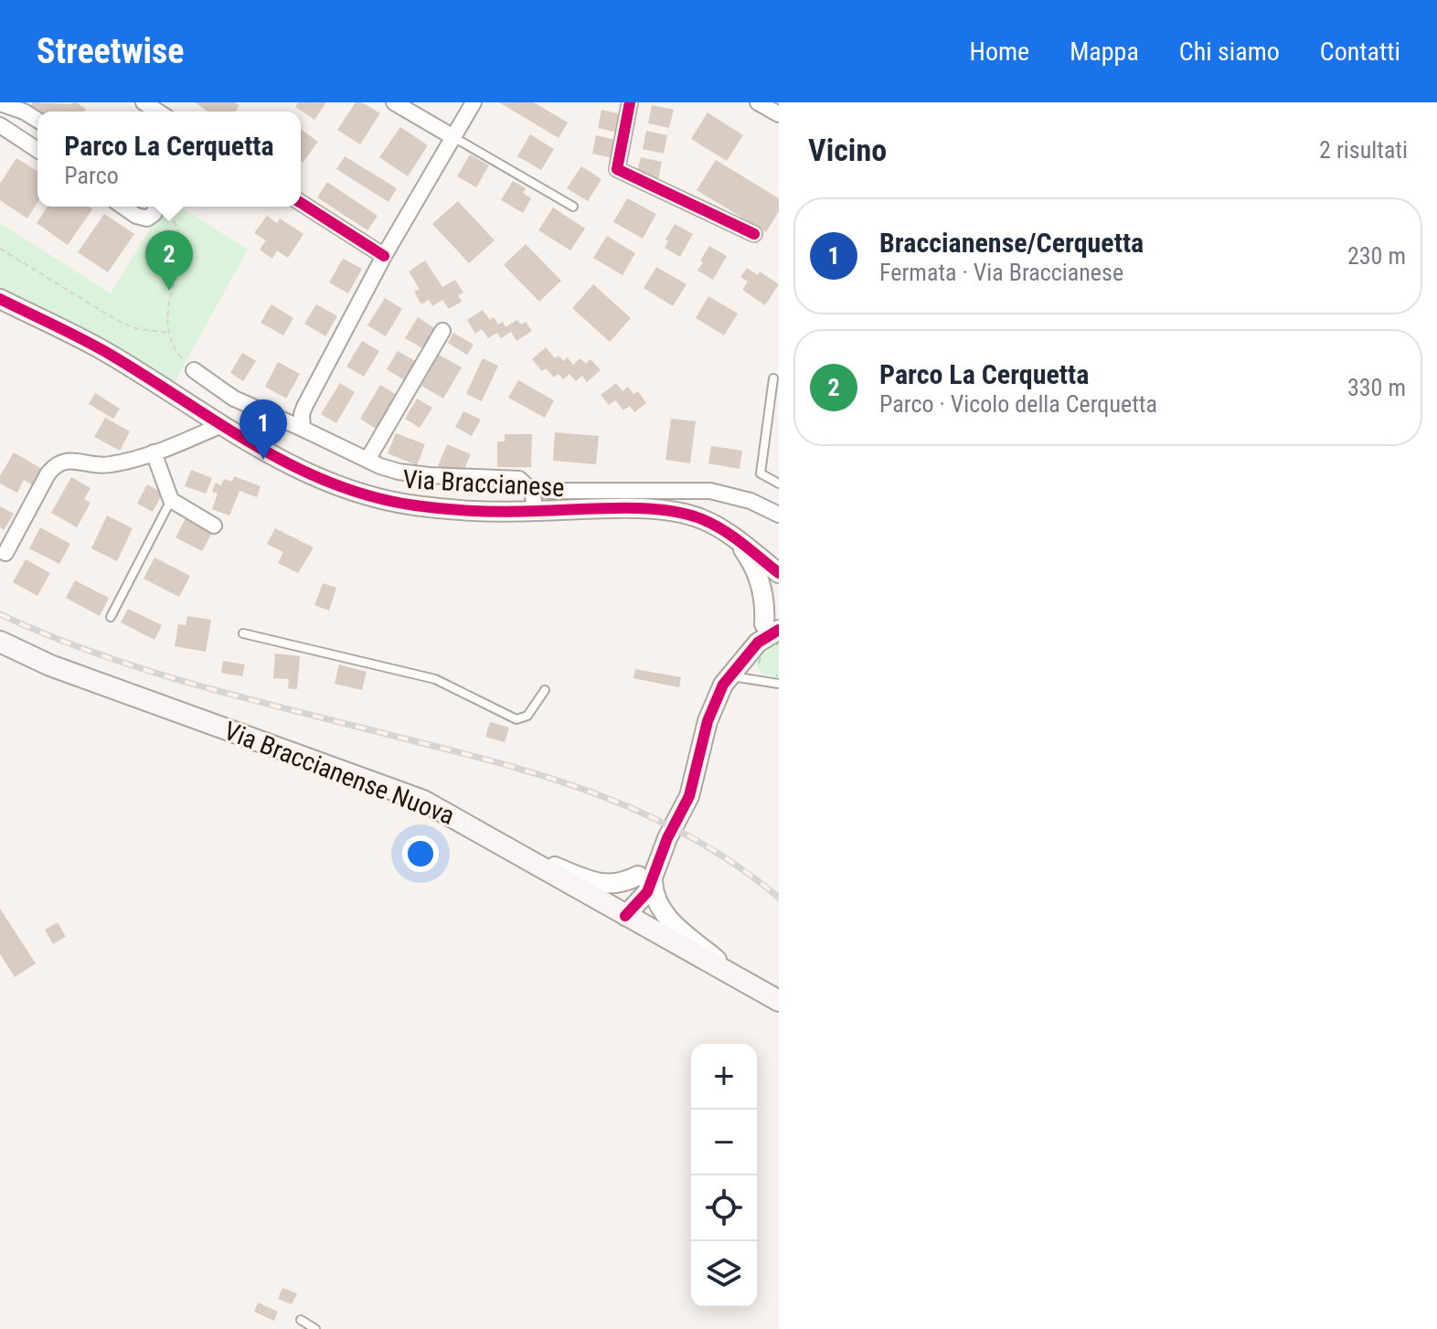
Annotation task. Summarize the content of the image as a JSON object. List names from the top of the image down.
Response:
{
  "streets": {
    "main road": ["Via Braccianense Nuova"],
    "street": ["Via Braccianese"]
  },
  "page": {
    "header": "Streetwise",
    "nav": [
      "Home",
      "Mappa",
      "Chi siamo",
      "Contatti"
    ],
    "heading": ["Vicino", "2 risultati"],
    "popup": ["Parco La Cerquetta", "Parco"],
    "list": [
      {
        "mark": "1",
        "name": "Braccianense/Cerquetta",
        "note": "Fermata · Via Braccianese",
        "value": "230 m"
      },
      {
        "mark": "2",
        "name": "Parco La Cerquetta",
        "note": "Parco · Vicolo della Cerquetta",
        "value": "330 m"
      }
    ],
    "pins": ["2", "1"],
    "map_buttons": ["+", "−"]
  }
}
